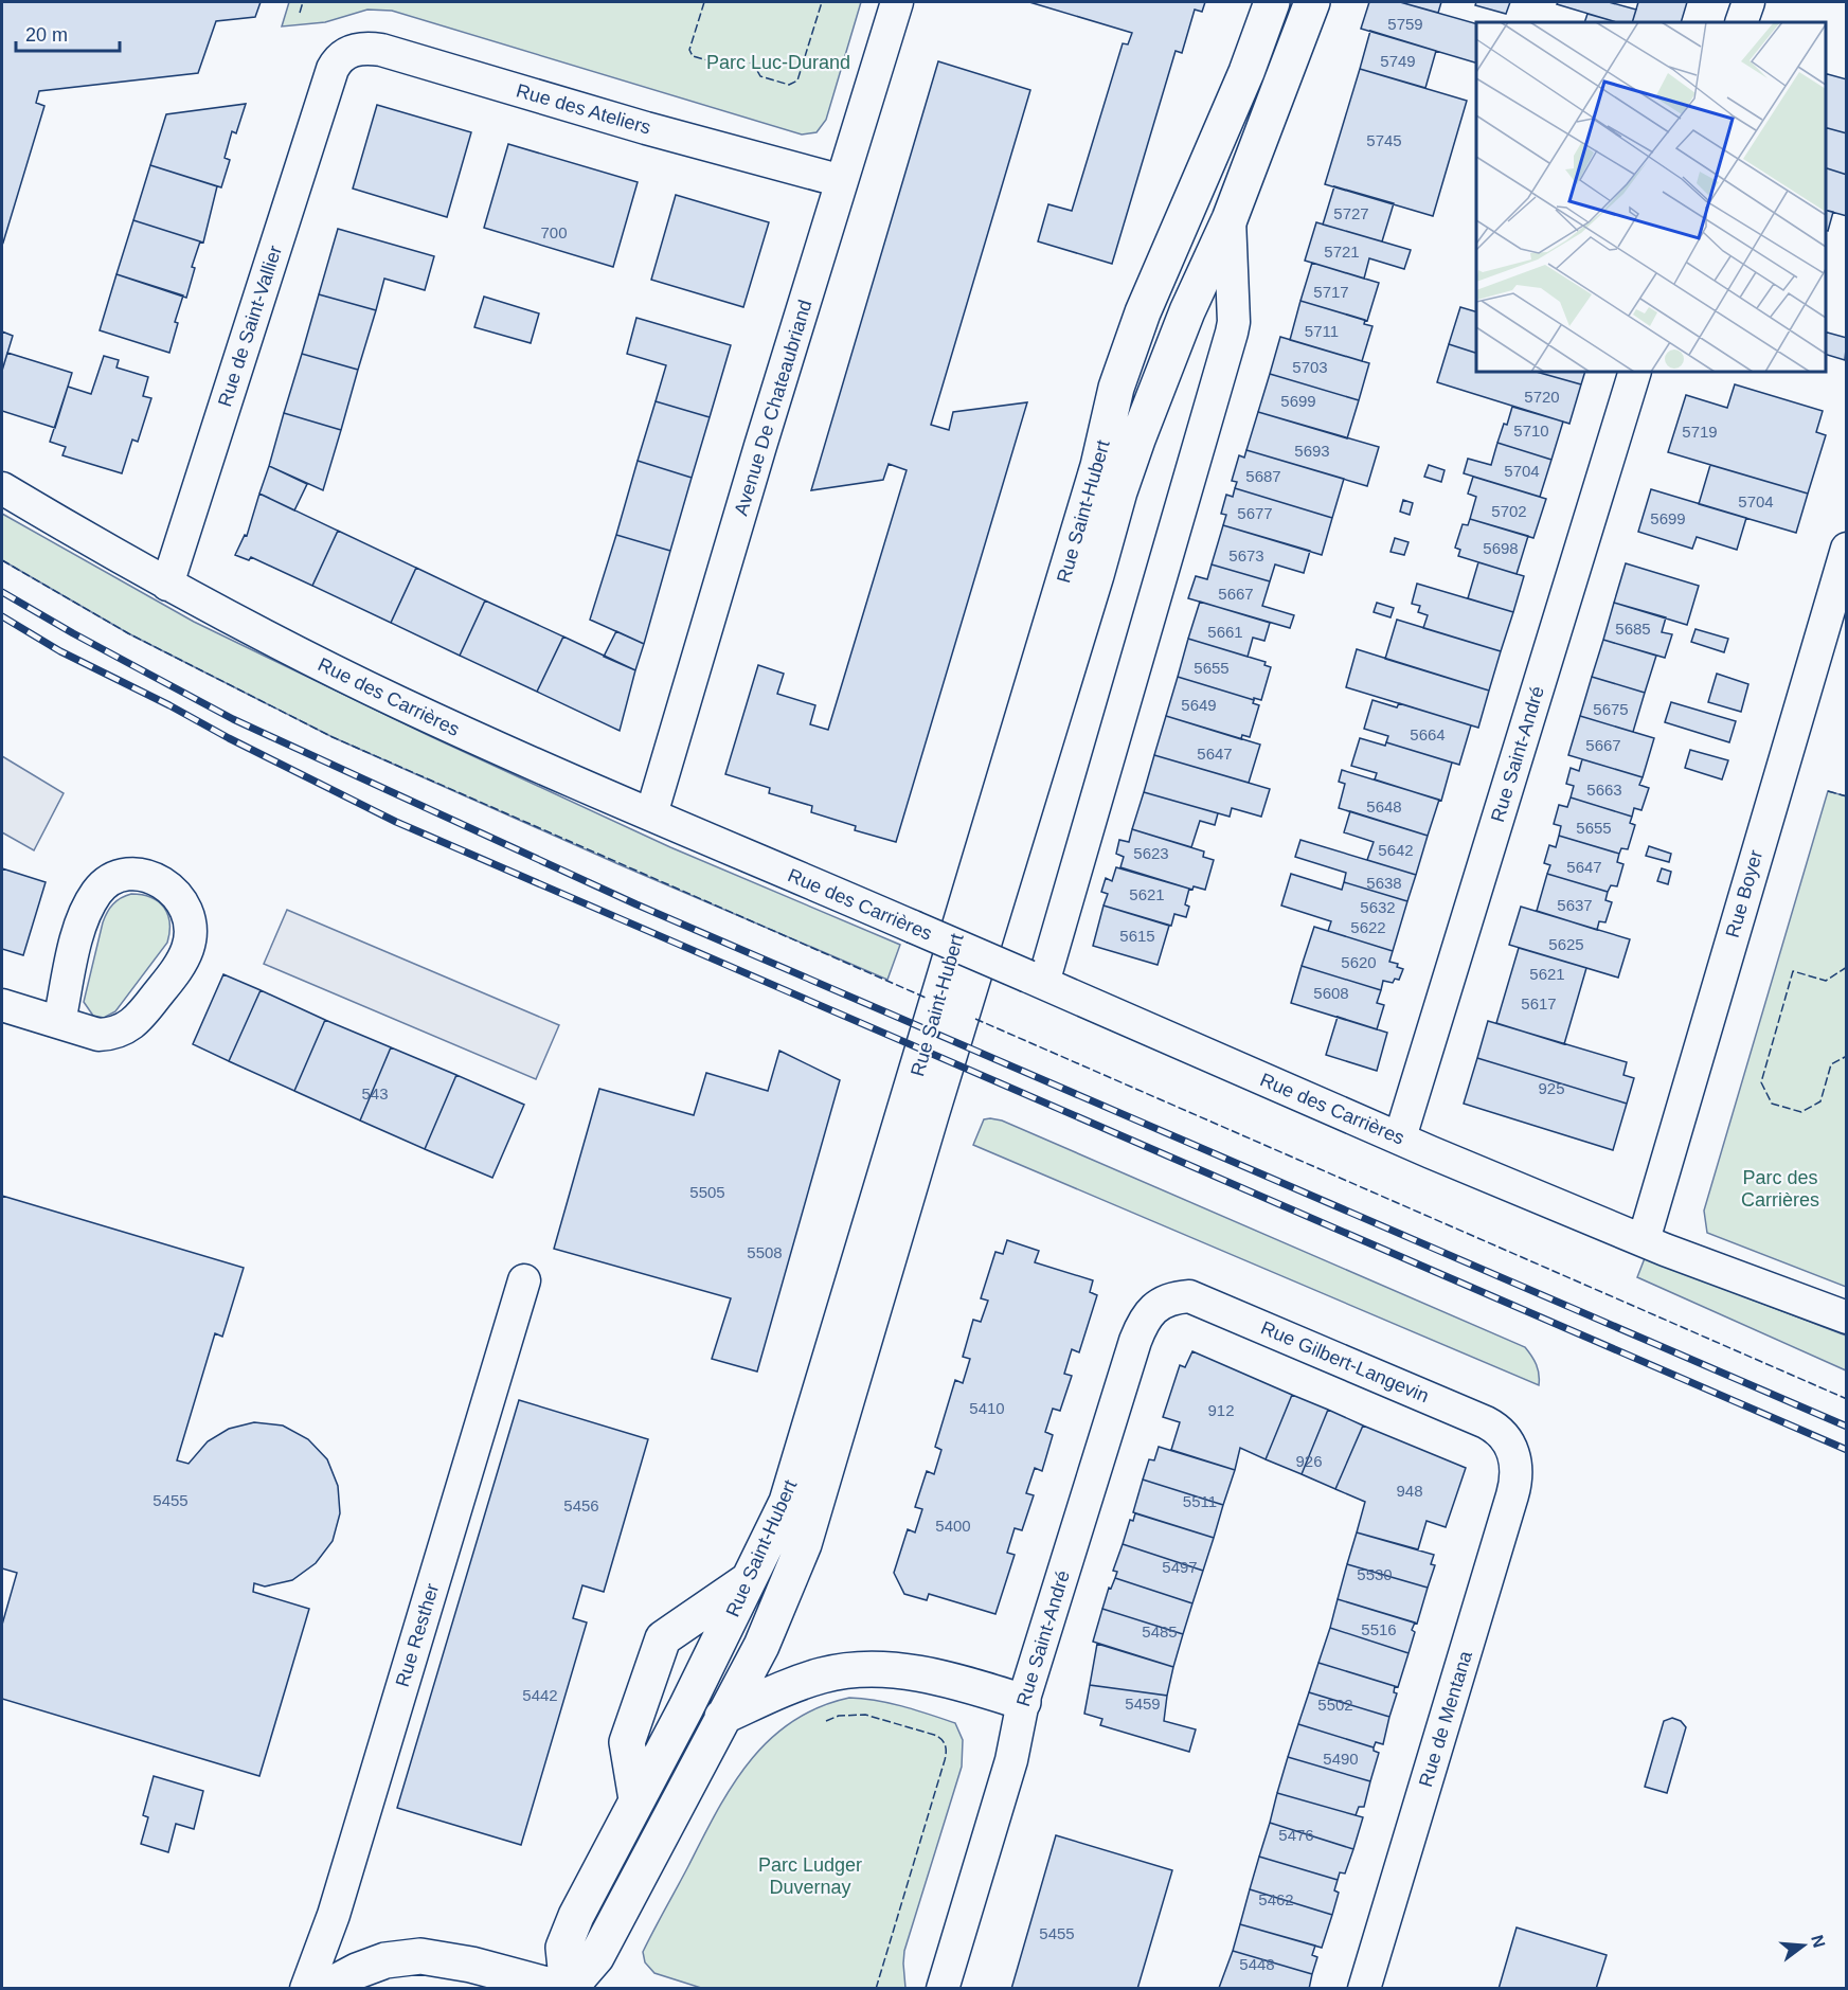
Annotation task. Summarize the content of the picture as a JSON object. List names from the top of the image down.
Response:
{
  "streets": {
    "street": [
      "Rue des Ateliers",
      "Rue de Saint-Vallier",
      "Avenue De Chateaubriand",
      "Rue Saint-Hubert",
      "Rue des Carrières",
      "Rue Saint-André",
      "Rue Boyer",
      "Rue Gilbert-Langevin",
      "Rue Resther",
      "Rue de Mentana"
    ]
  },
  "crossings": [
    ["Rue des Ateliers", "Rue de Saint-Vallier"],
    ["Rue des Ateliers", "Avenue De Chateaubriand"],
    ["Rue de Saint-Vallier", "Rue des Carrières"],
    ["Avenue De Chateaubriand", "Rue des Carrières"],
    ["Rue Saint-Hubert", "Rue des Carrières"],
    ["Rue des Carrières", "Rue Saint-André"],
    ["Rue des Carrières", "Rue Boyer"],
    ["Rue Saint-André", "Rue Gilbert-Langevin"],
    ["Rue Gilbert-Langevin", "Rue de Mentana"]
  ],
  "parks": ["Parc Luc-Durand", "Parc des Carrières", "Parc Ludger Duvernay"],
  "house_numbers": [
    "5759",
    "5749",
    "5745",
    "5727",
    "700",
    "5721",
    "5717",
    "5711",
    "5703",
    "5720",
    "5699",
    "5710",
    "5719",
    "5693",
    "5704",
    "5687",
    "5704",
    "5702",
    "5677",
    "5699",
    "5698",
    "5673",
    "5667",
    "5685",
    "5661",
    "5655",
    "5649",
    "5675",
    "5664",
    "5667",
    "5647",
    "5663",
    "5648",
    "5655",
    "5642",
    "5623",
    "5647",
    "5638",
    "5621",
    "5637",
    "5632",
    "5622",
    "5615",
    "5625",
    "5620",
    "5621",
    "5608",
    "5617",
    "925",
    "543",
    "5505",
    "5508",
    "5410",
    "912",
    "926",
    "948",
    "5455",
    "5511",
    "5456",
    "5400",
    "5497",
    "5530",
    "5516",
    "5485",
    "5442",
    "5459",
    "5502",
    "5490",
    "5476",
    "5462",
    "5455",
    "5448"
  ],
  "scale_bar": "20 m",
  "north": "right"
}
